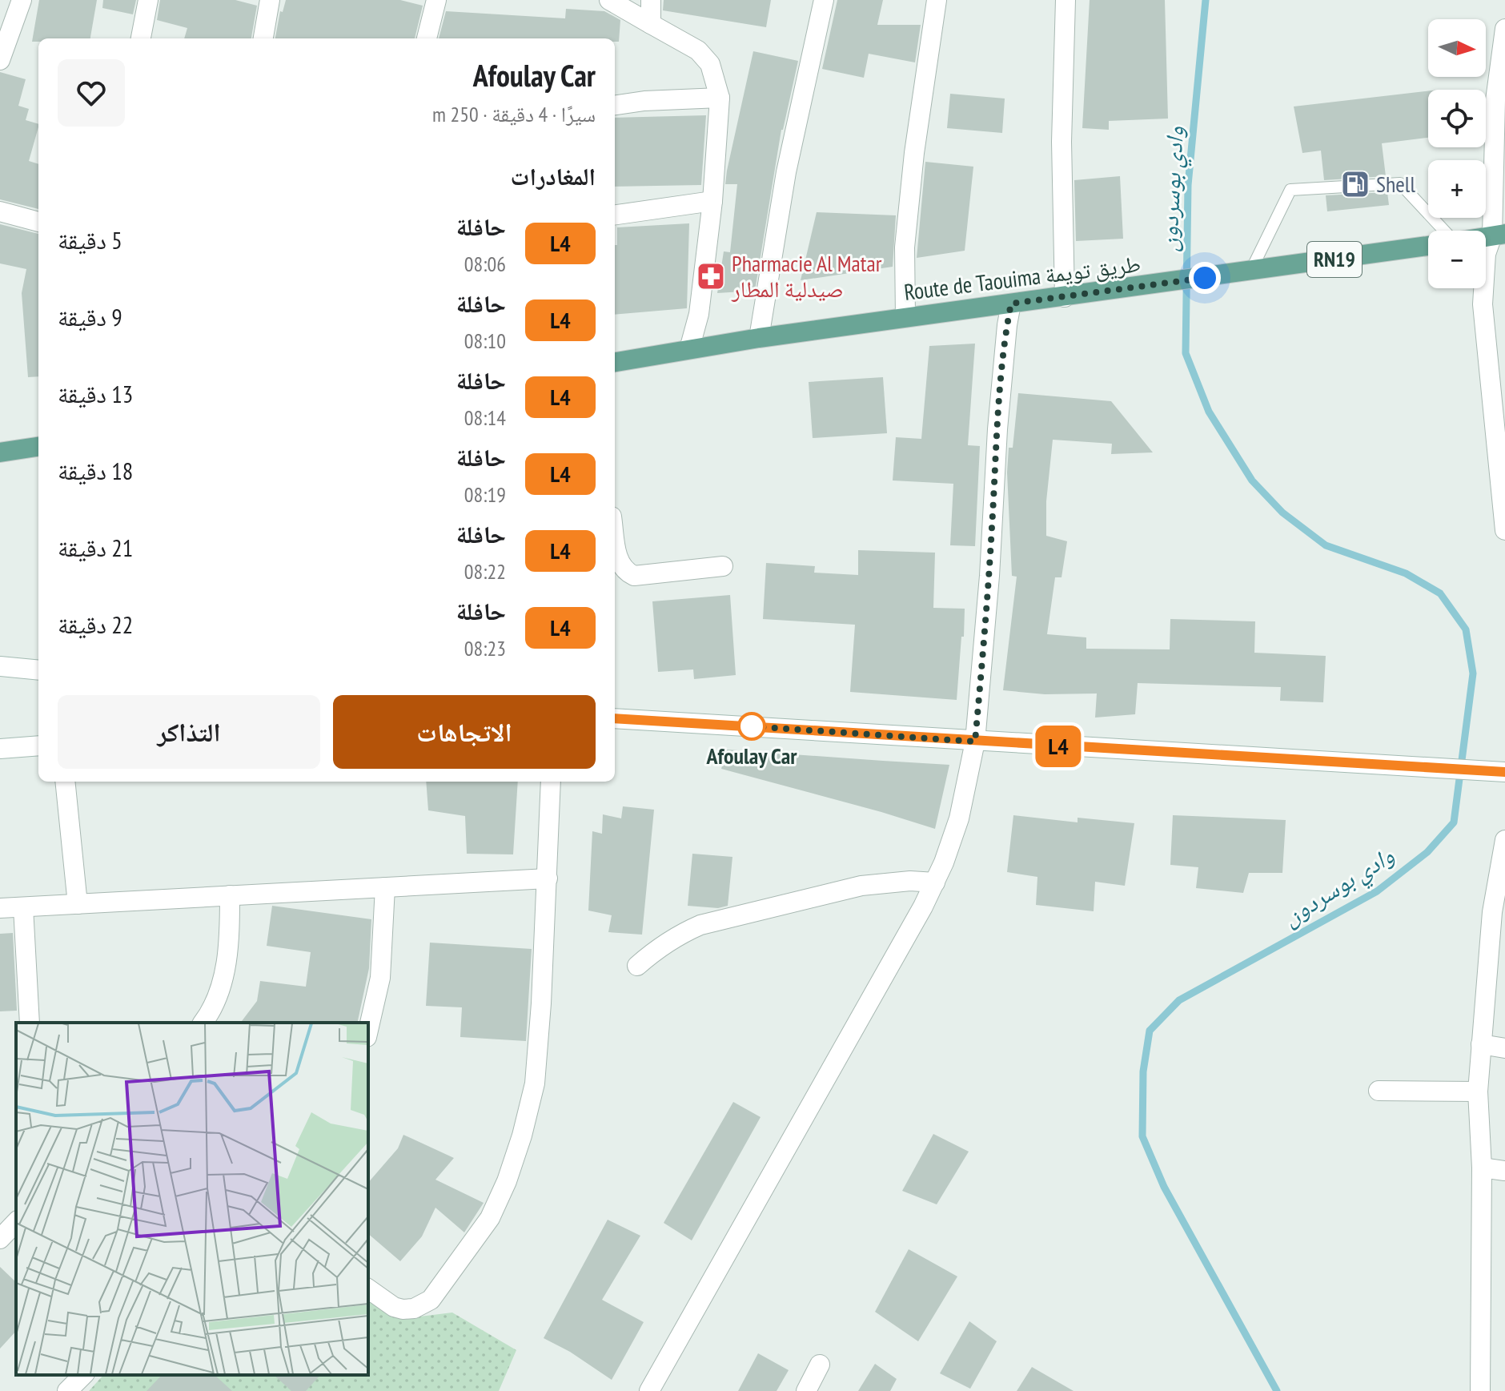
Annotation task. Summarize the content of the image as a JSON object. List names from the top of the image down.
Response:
{
  "streets": {
    "main road": ["RN19", "Route de Taouima طريق تويمة"]
  },
  "water": ["وادي بوسردون"],
  "places": {
    "fuel station": ["Shell"],
    "pharmacy": ["Pharmacie Al Matar صيدلية المطار"],
    "other": ["Afoulay Car"]
  },
  "lines": ["bus line L4"],
  "north": "right",
  "page": {
    "on_map": "L4",
    "map_buttons": ["+", "−"],
    "heading": [
      ["Afoulay Car", "سيرًا · 4 دقيقة · 250 m"],
      "المغادرات"
    ],
    "list": [
      {
        "mark": "L4",
        "name": "حافلة",
        "note": "08:06",
        "value": "5 دقيقة"
      },
      {
        "mark": "L4",
        "name": "حافلة",
        "note": "08:10",
        "value": "9 دقيقة"
      },
      {
        "mark": "L4",
        "name": "حافلة",
        "note": "08:14",
        "value": "13 دقيقة"
      },
      {
        "mark": "L4",
        "name": "حافلة",
        "note": "08:19",
        "value": "18 دقيقة"
      },
      {
        "mark": "L4",
        "name": "حافلة",
        "note": "08:22",
        "value": "21 دقيقة"
      },
      {
        "mark": "L4",
        "name": "حافلة",
        "note": "08:23",
        "value": "22 دقيقة"
      }
    ],
    "buttons": ["الاتجاهات", "التذاكر"]
  }
}
